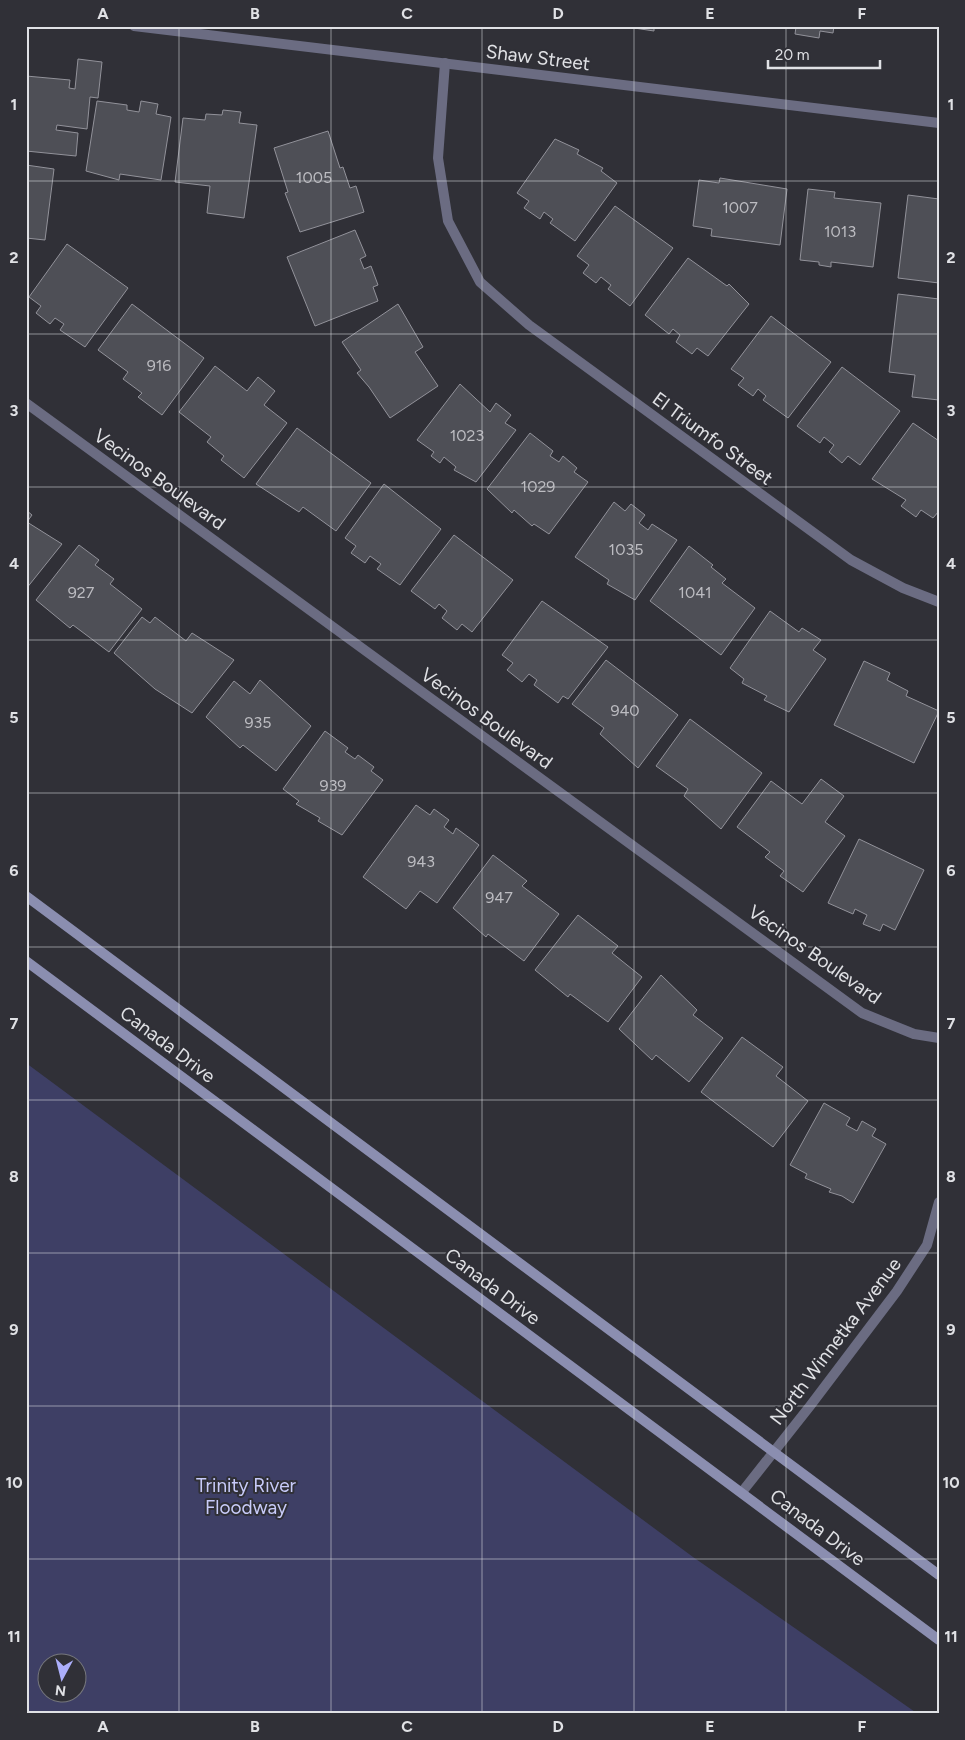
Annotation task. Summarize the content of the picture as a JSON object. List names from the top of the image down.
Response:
{
  "streets": {
    "street": [
      "Shaw Street",
      "El Triumfo Street",
      "Vecinos Boulevard",
      "Canada Drive",
      "North Winnetka Avenue"
    ]
  },
  "crossings": [
    ["Shaw Street", "El Triumfo Street"],
    ["Canada Drive", "North Winnetka Avenue"]
  ],
  "parks": ["Trinity River Floodway"],
  "house_numbers": [
    "1005",
    "1007",
    "1013",
    "916",
    "1023",
    "1029",
    "1035",
    "927",
    "1041",
    "940",
    "935",
    "939",
    "943",
    "947"
  ],
  "scale_bar": "20 m",
  "north": "bottom",
  "grid": {
    "columns": [
      "A",
      "B",
      "C",
      "D",
      "E",
      "F"
    ],
    "rows": [
      "1",
      "2",
      "3",
      "4",
      "5",
      "6",
      "7",
      "8",
      "9",
      "10",
      "11"
    ]
  }
}
